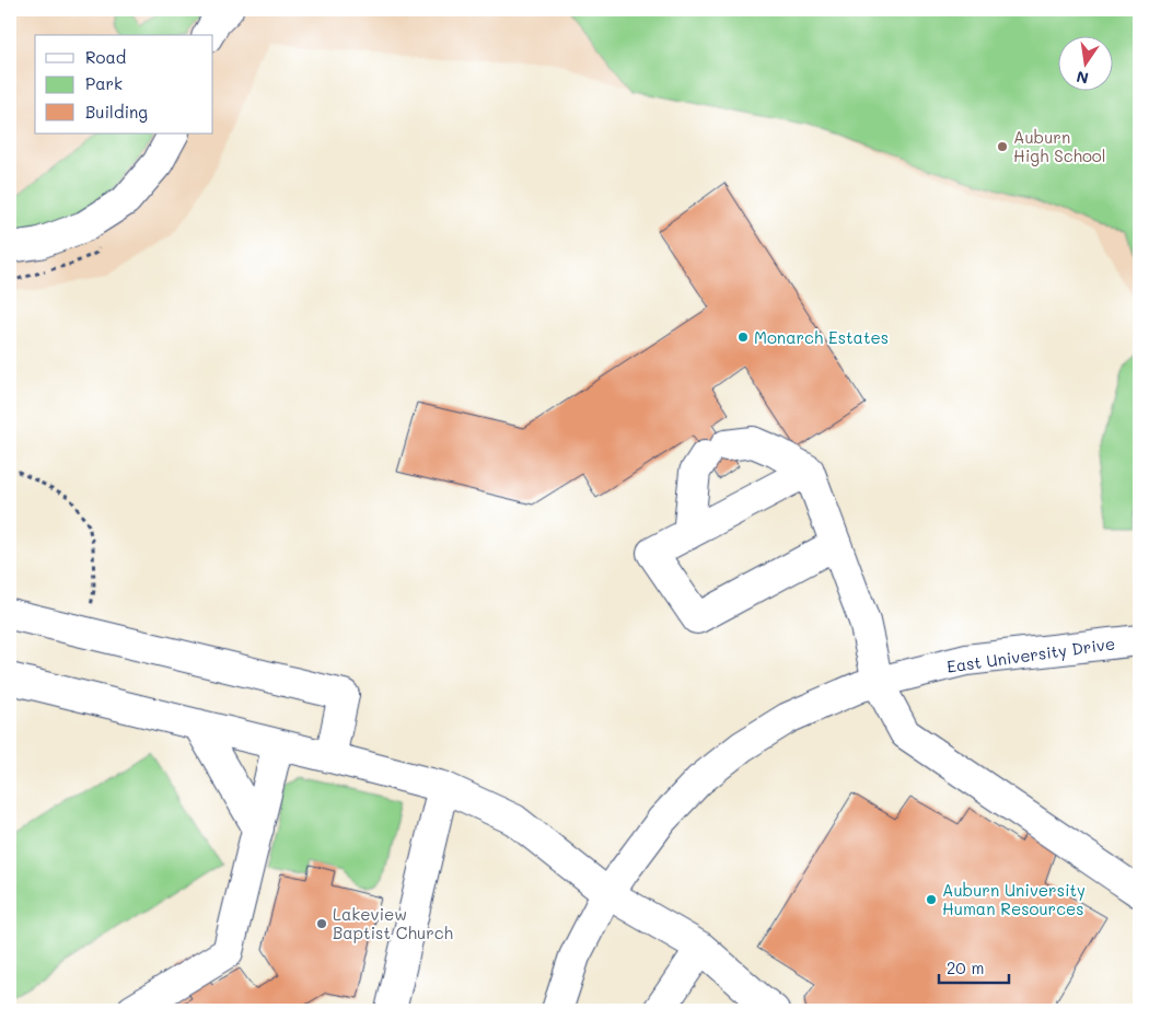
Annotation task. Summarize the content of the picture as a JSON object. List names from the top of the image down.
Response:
{
  "streets": {
    "main road": ["East University Drive"]
  },
  "places": [
    "Auburn High School",
    "Monarch Estates",
    "Auburn University Human Resources",
    "Lakeview Baptist Church"
  ],
  "legend": ["Road", "Park", "Building"],
  "scale_bar": "20 m",
  "north": "bottom"
}
